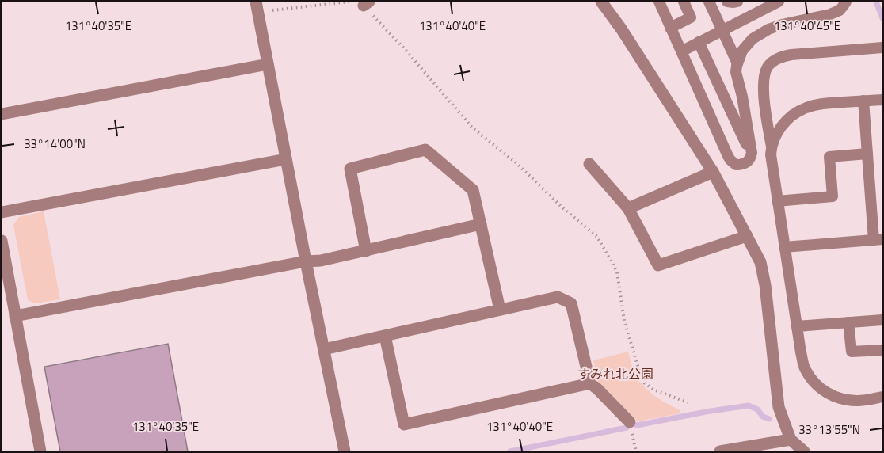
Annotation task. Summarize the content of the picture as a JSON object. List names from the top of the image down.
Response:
{
  "parks": ["すみれ北公園"],
  "coordinates": [
    "131°40'35\"E",
    "131°40'40\"E",
    "131°40'45\"E",
    "33°14'00\"N",
    "33°13'55\"N"
  ]
}
